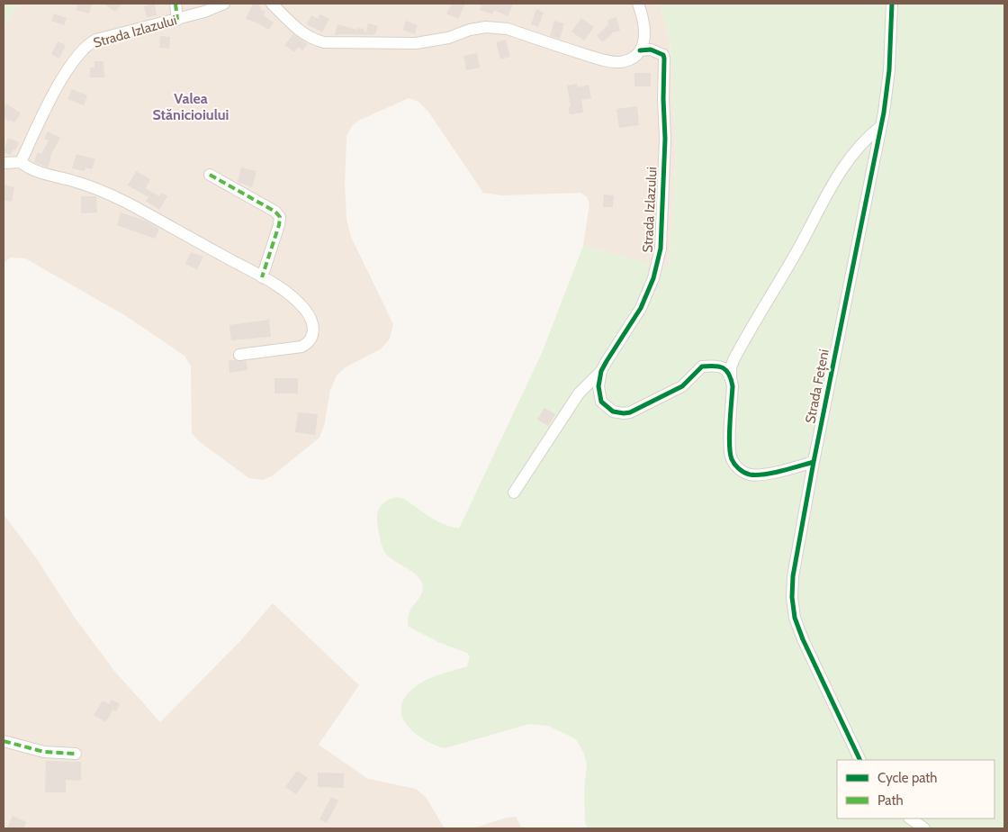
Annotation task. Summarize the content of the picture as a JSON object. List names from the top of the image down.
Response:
{
  "streets": {
    "street": ["Strada Izlazului", "Strada Fețeni"]
  },
  "districts": ["Valea Stănicioiului"],
  "legend": ["Cycle path", "Path"]
}
